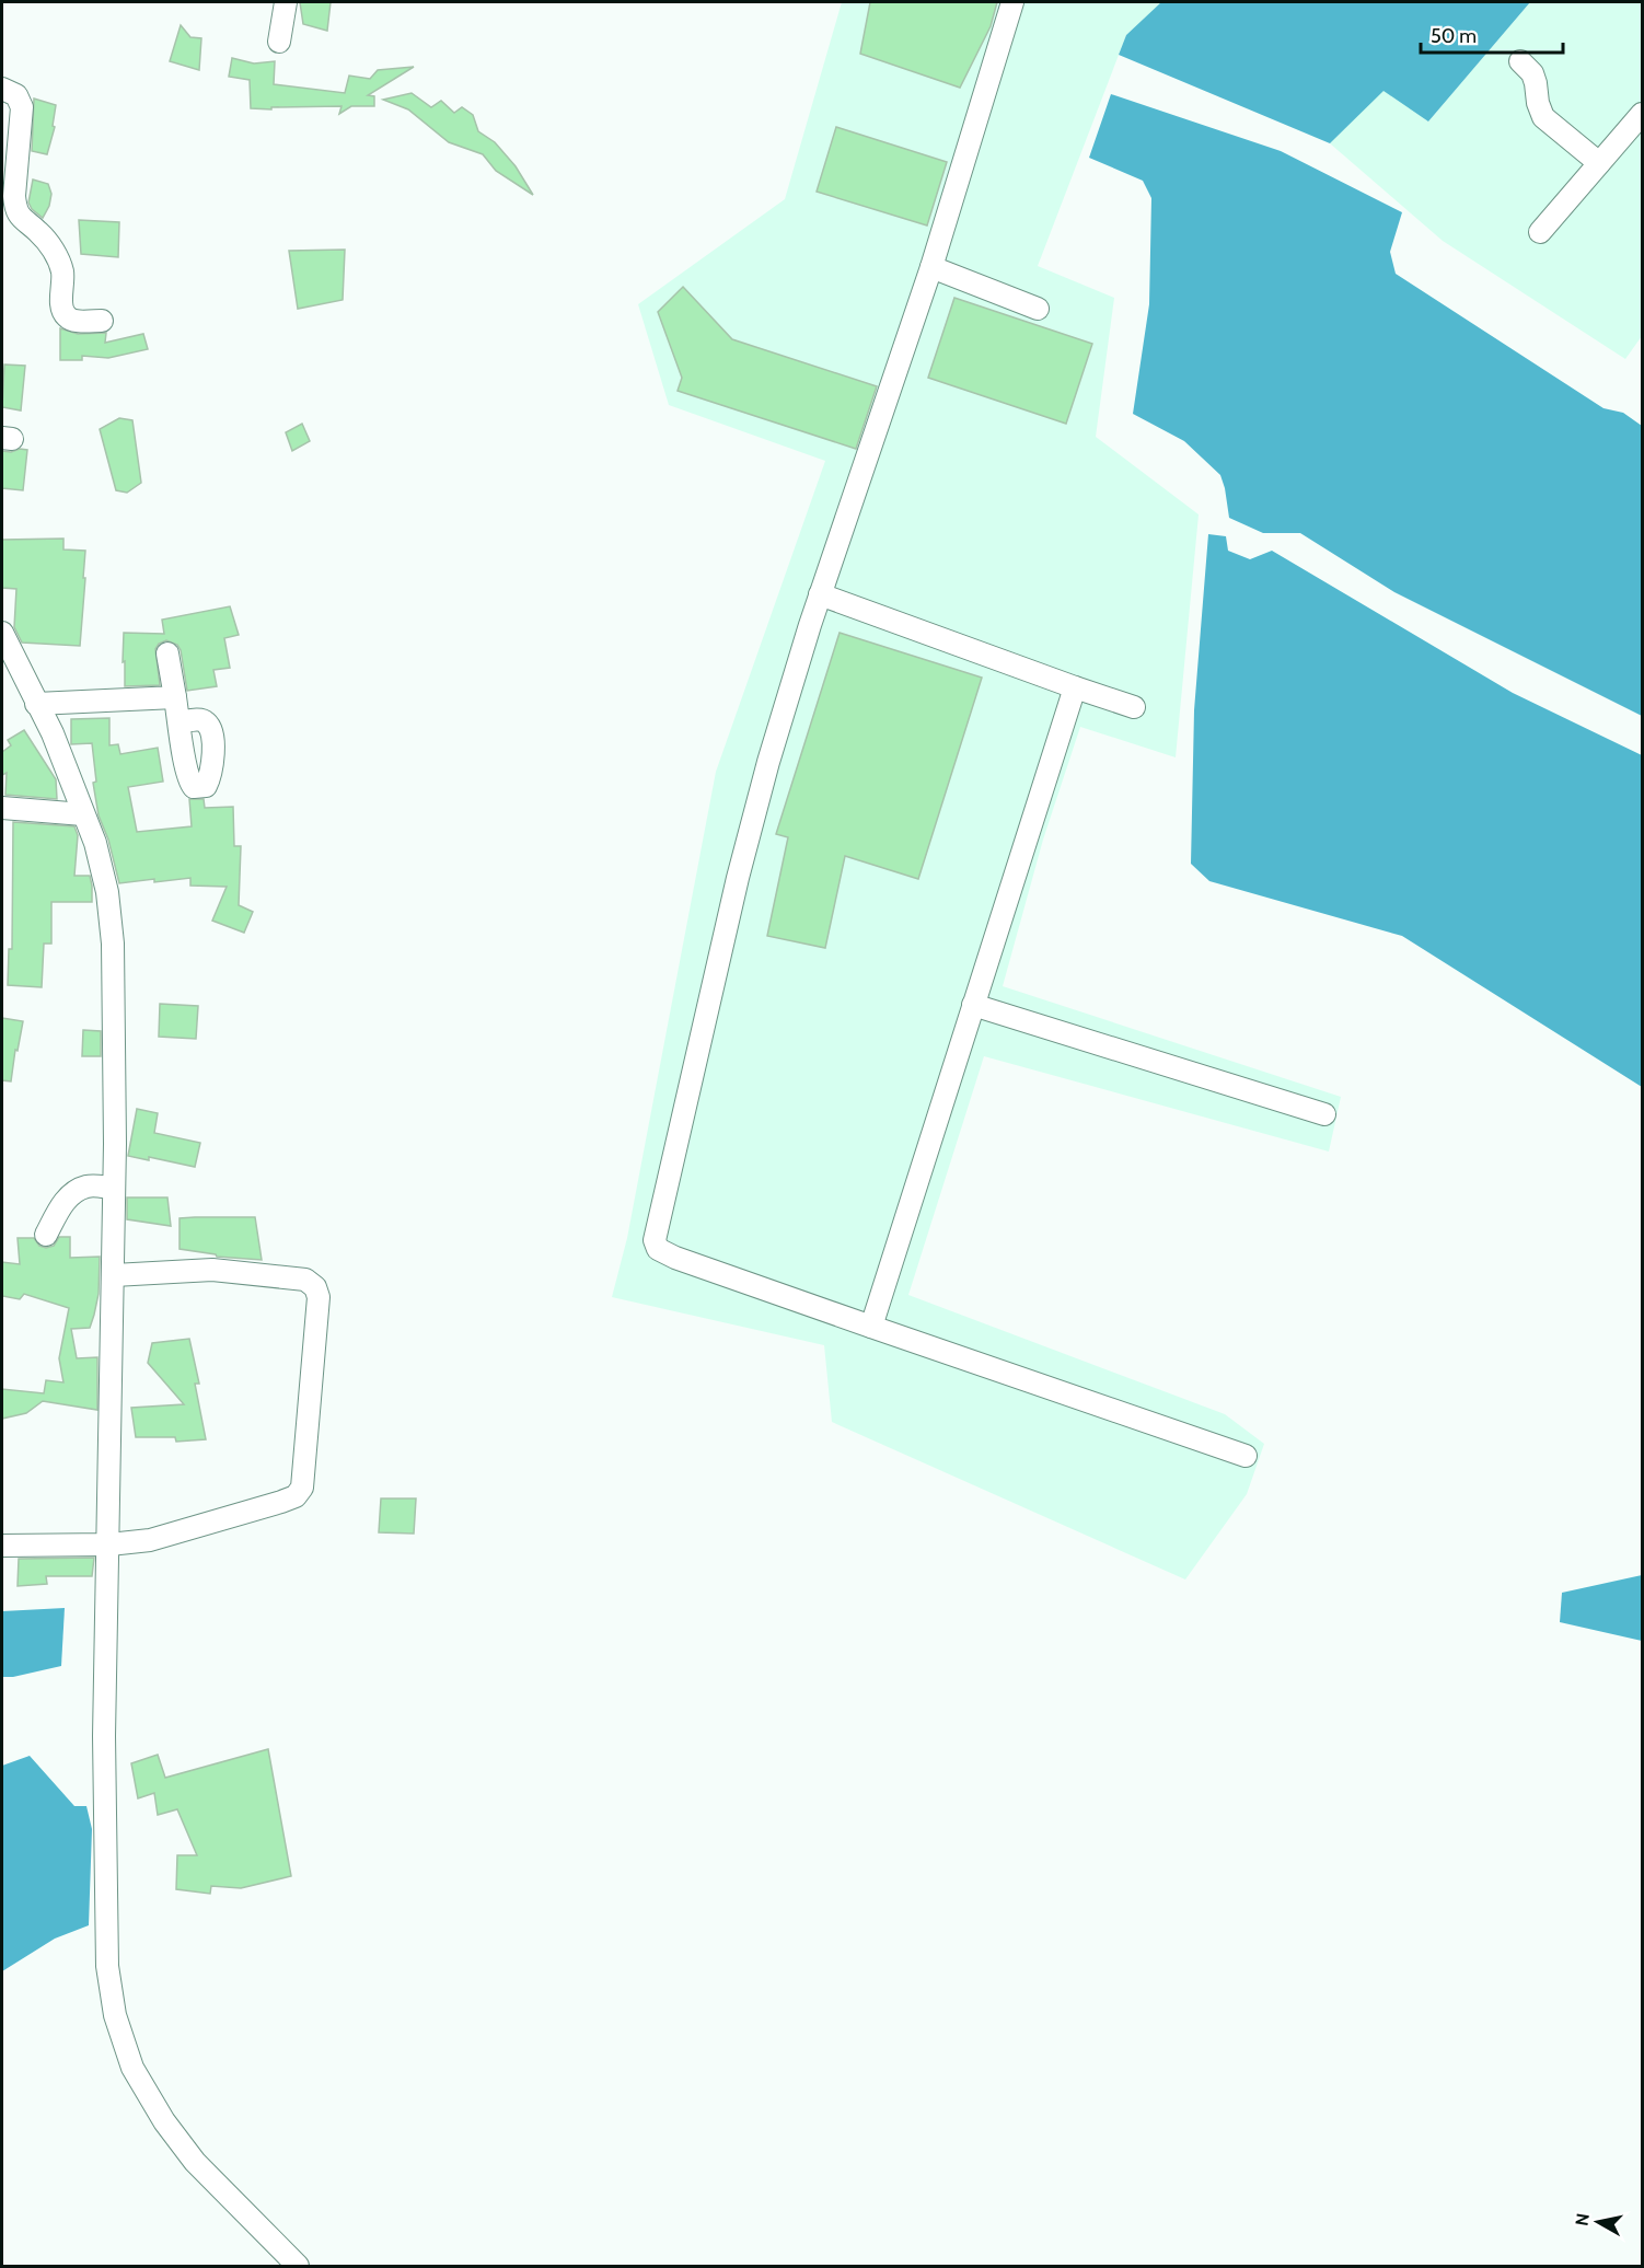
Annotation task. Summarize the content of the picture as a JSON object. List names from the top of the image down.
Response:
{
  "scale_bar": "50 m",
  "north": "left"
}
